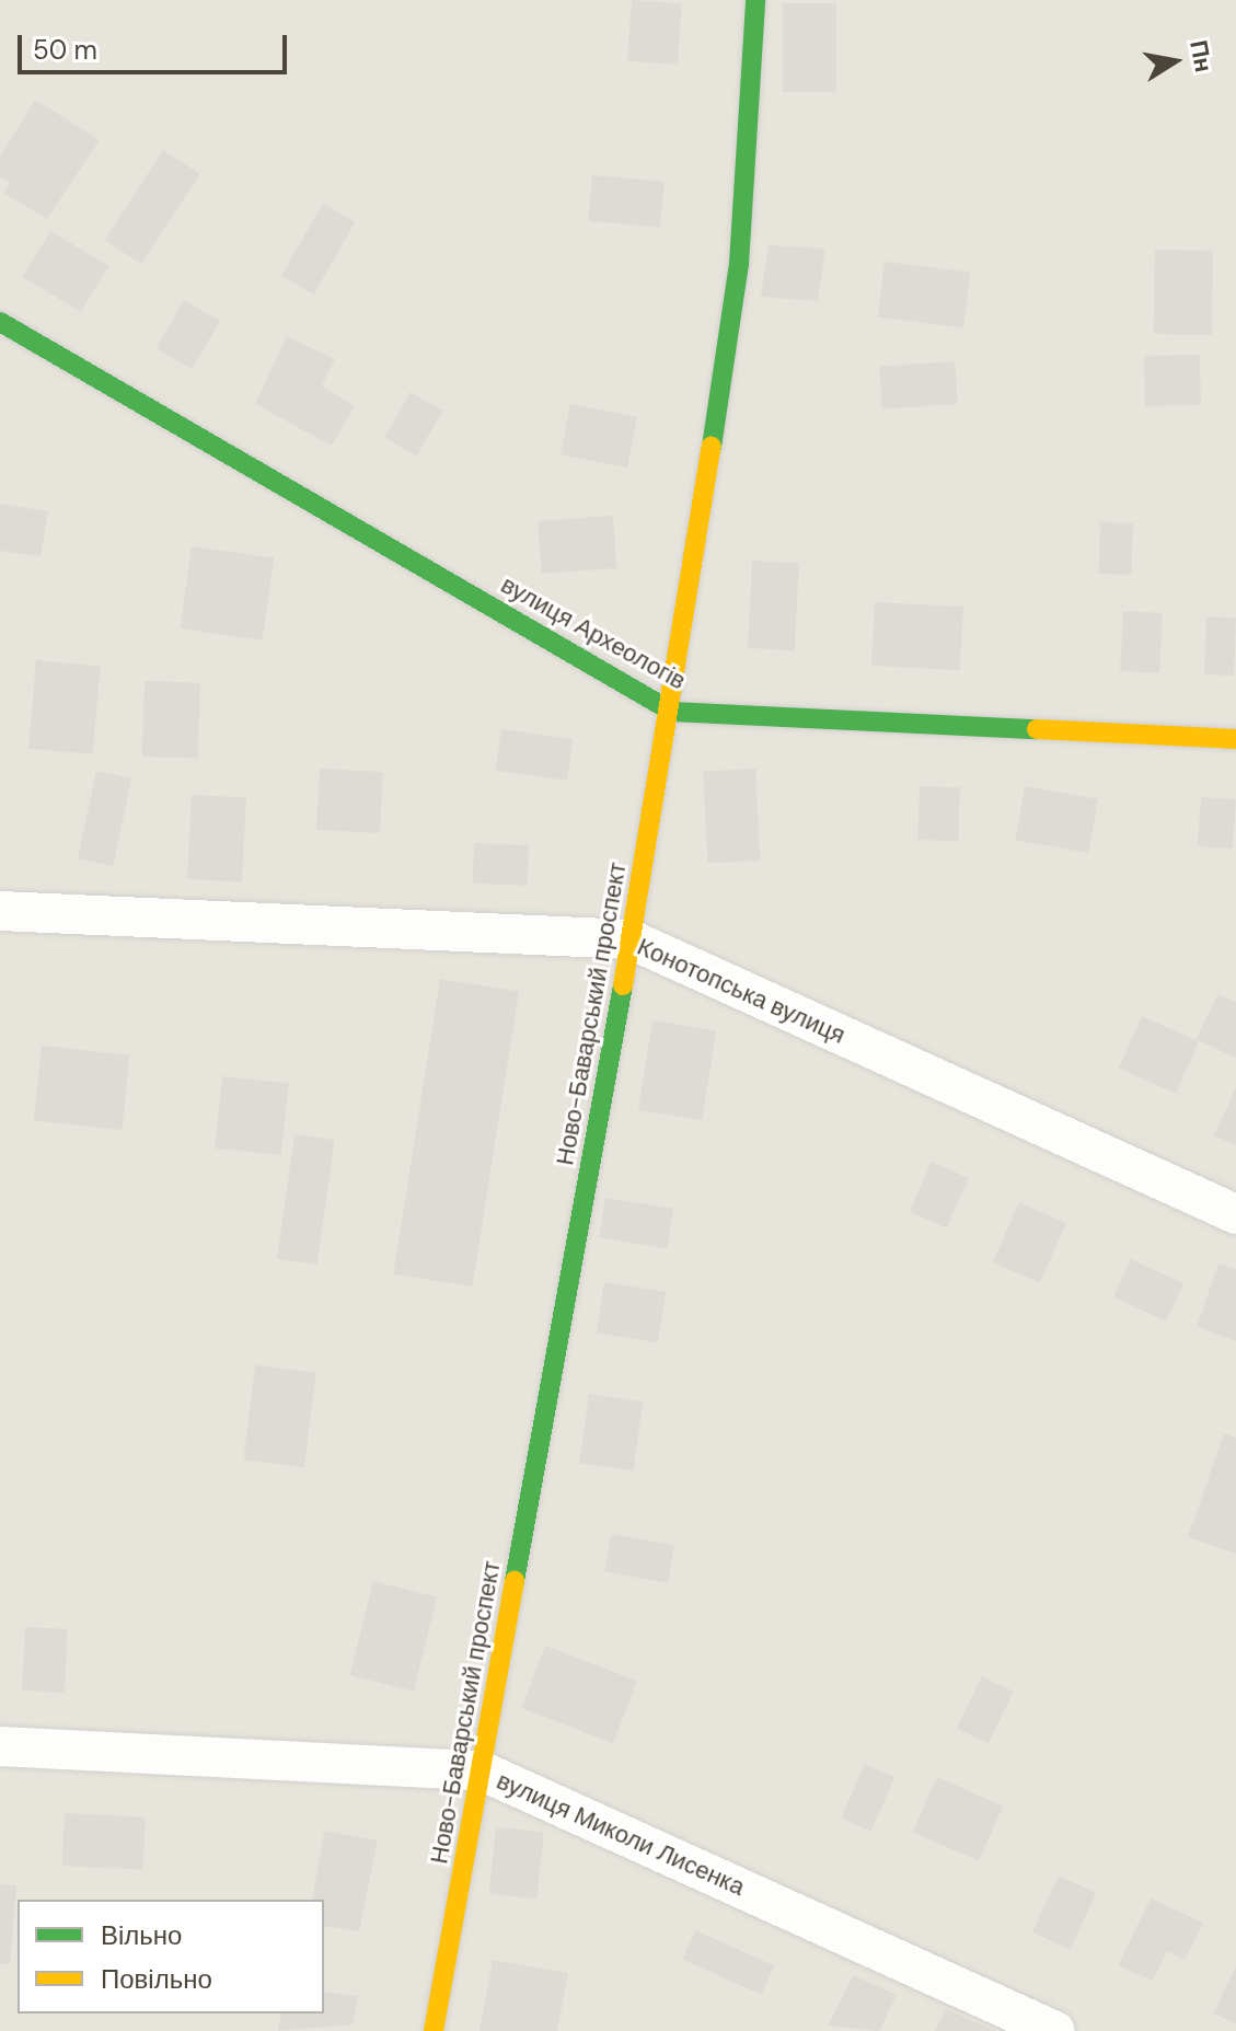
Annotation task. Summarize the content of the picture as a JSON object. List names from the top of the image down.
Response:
{
  "streets": {
    "main road": ["вулиця Археологів", "Ново-Баварський проспект"],
    "street": ["Конотопська вулиця", "вулиця Миколи Лисенка"]
  },
  "crossings": [
    ["вулиця Археологів", "Ново-Баварський проспект"],
    ["Конотопська вулиця", "Ново-Баварський проспект"],
    ["Ново-Баварський проспект", "вулиця Миколи Лисенка"]
  ],
  "legend": ["Вільно", "Повільно"],
  "scale_bar": "50 m",
  "north": "right"
}
